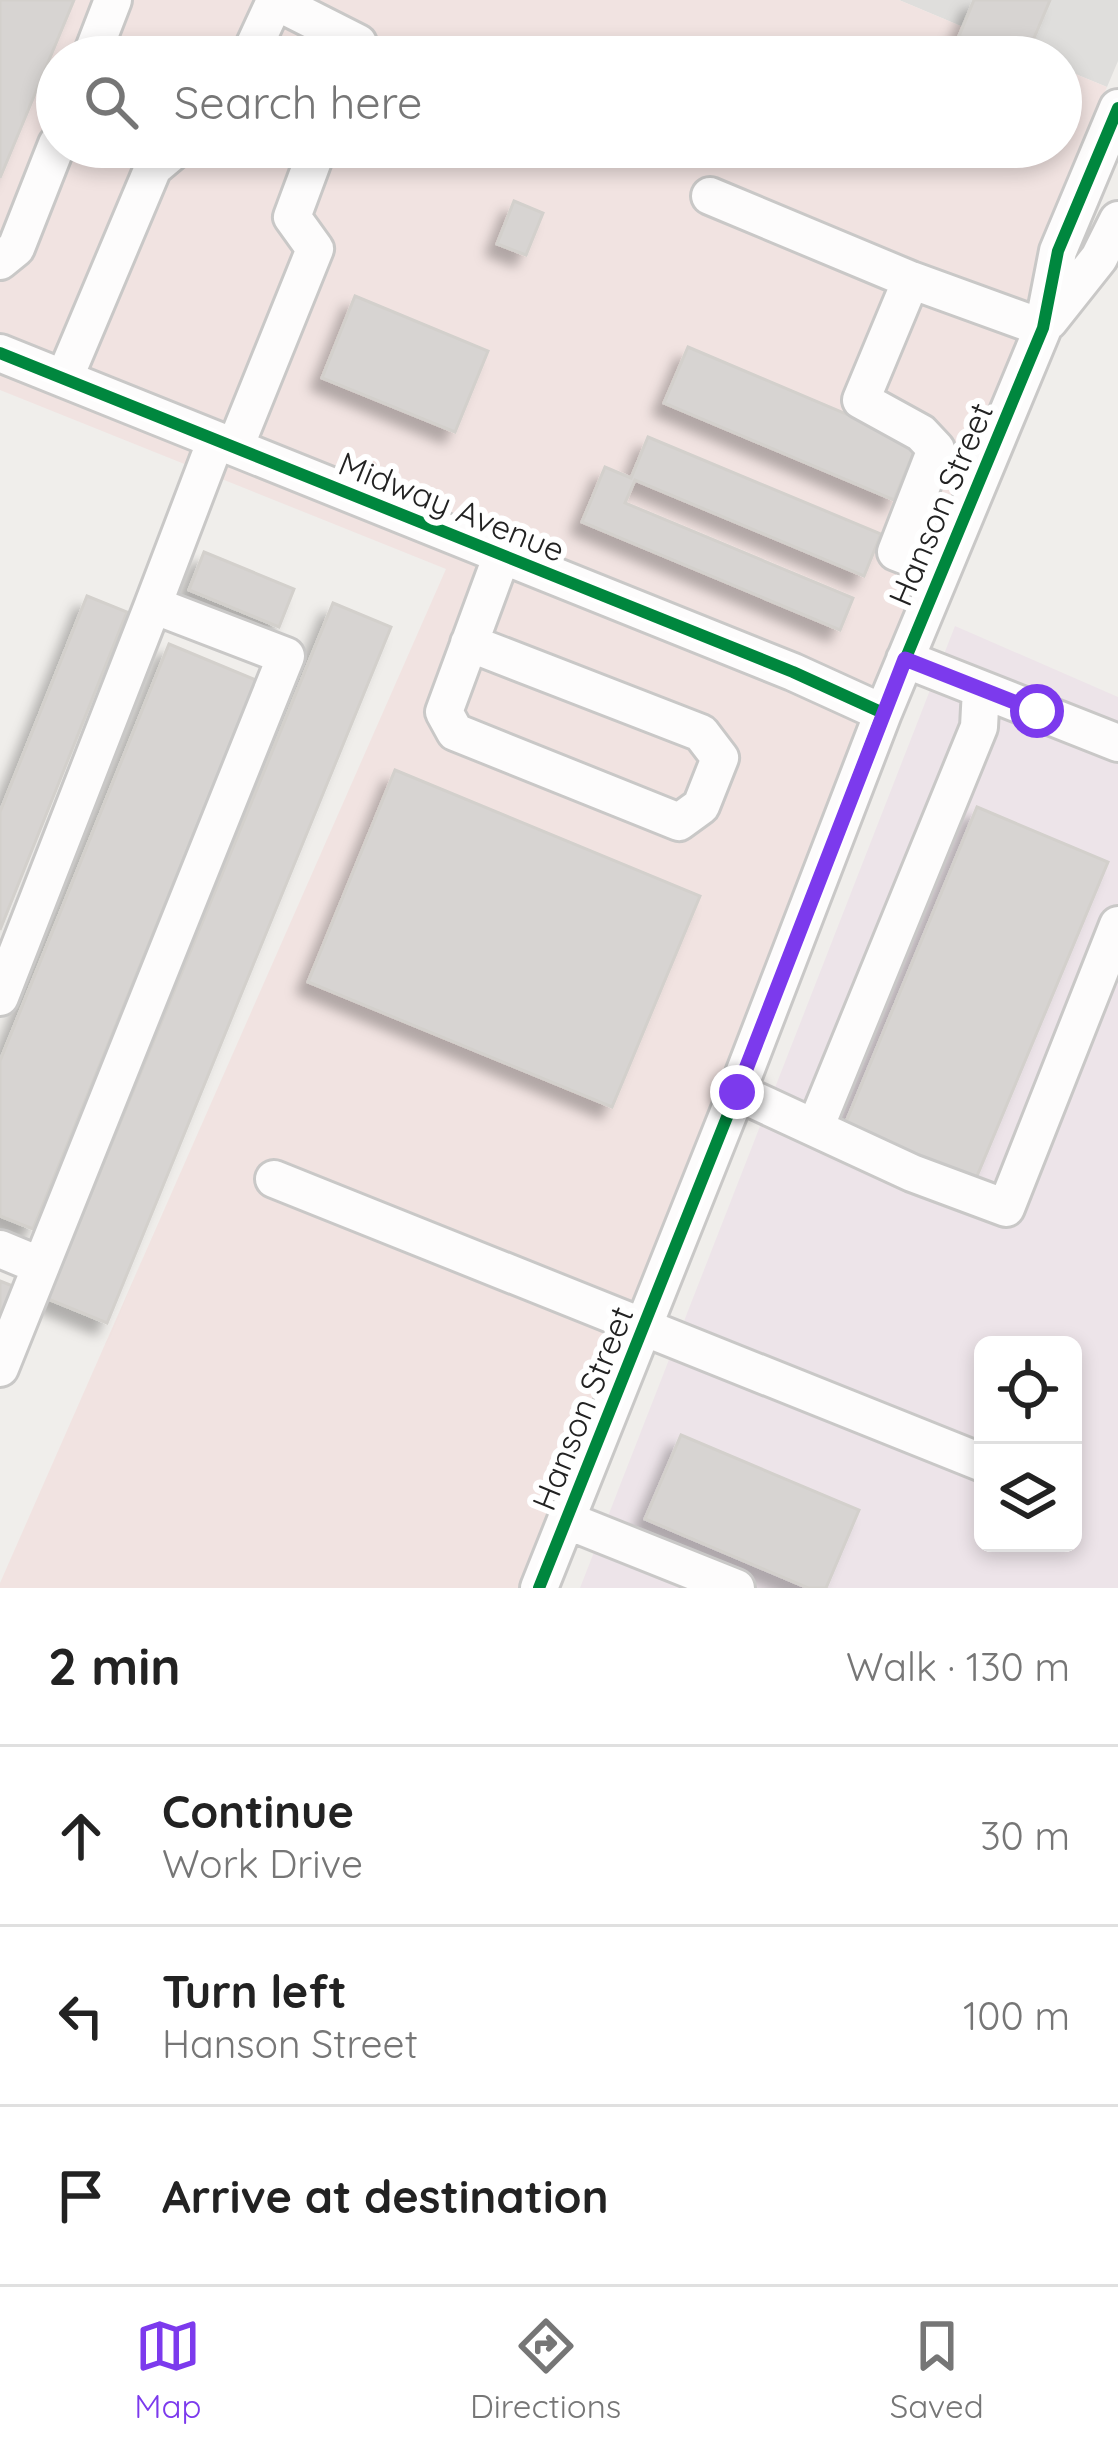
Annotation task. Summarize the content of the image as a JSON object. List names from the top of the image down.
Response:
{
  "streets": {
    "street": ["Hanson Street", "Midway Avenue"]
  },
  "crossings": [
    ["Hanson Street", "Midway Avenue"]
  ],
  "page": {
    "search": "Search here",
    "heading": ["2 min", "Walk · 130 m"],
    "list": [
      ["Continue", "Work Drive", "30 m"],
      ["Turn left", "Hanson Street", "100 m"],
      "Arrive at destination"
    ],
    "nav": ["Map", "Directions", "Saved"]
  }
}
